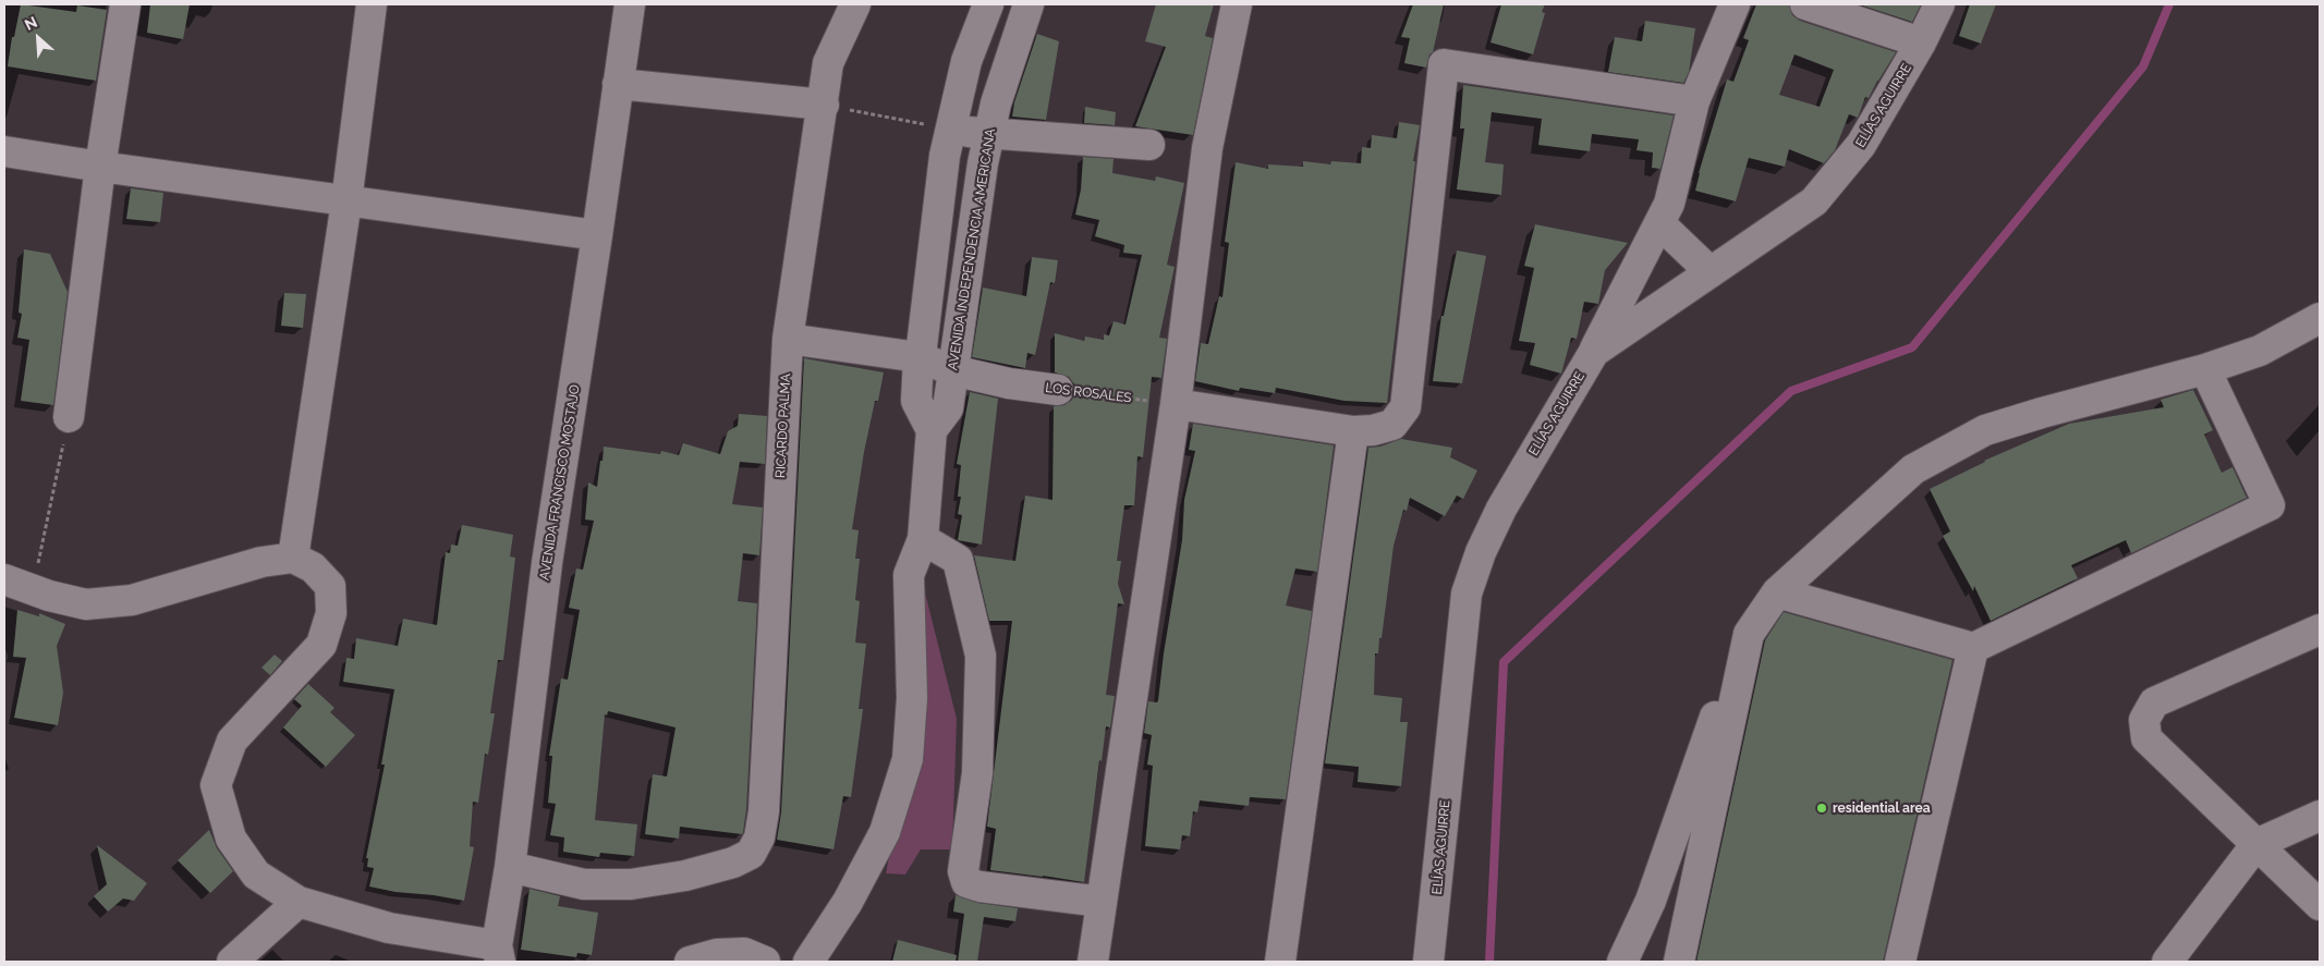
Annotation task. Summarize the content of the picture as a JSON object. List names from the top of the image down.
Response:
{
  "streets": {
    "street": [
      "ELÍAS AGUIRRE",
      "AVENIDA INDEPENDENCIA AMERICANA",
      "LOS ROSALES",
      "RICARDO PALMA",
      "AVENIDA FRANCISCO MOSTAJO"
    ]
  },
  "crossings": [
    ["AVENIDA INDEPENDENCIA AMERICANA", "LOS ROSALES"],
    ["LOS ROSALES", "RICARDO PALMA"],
    ["RICARDO PALMA", "AVENIDA FRANCISCO MOSTAJO"]
  ],
  "places": ["residential area"],
  "north": "top left"
}
